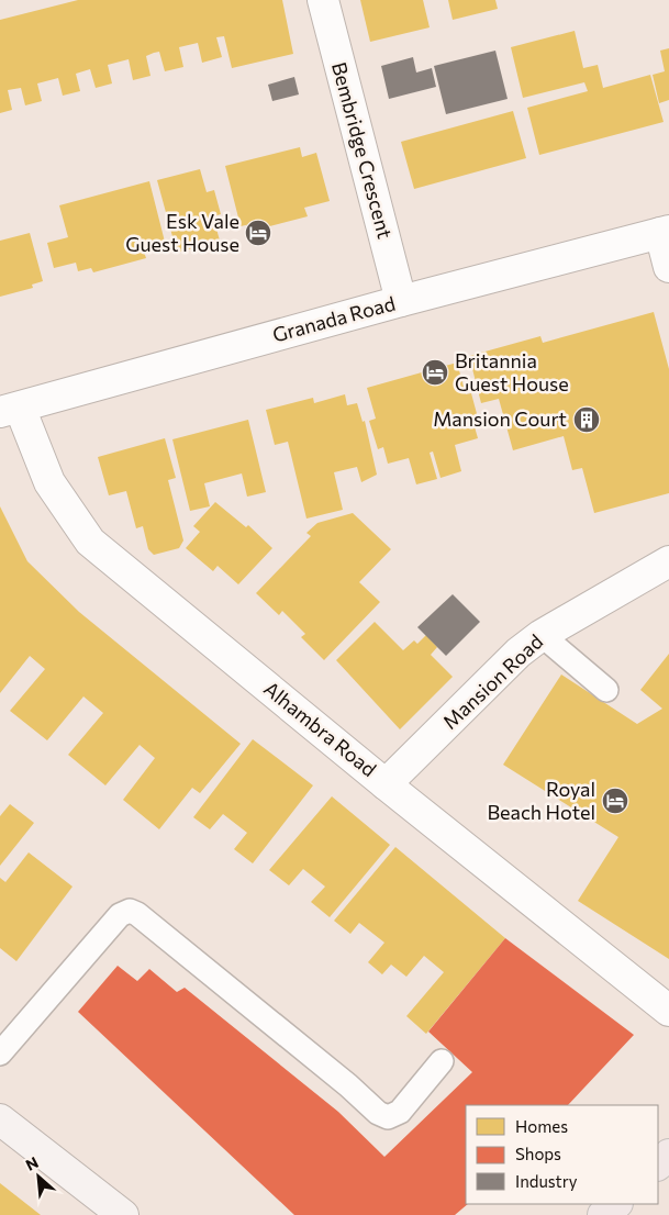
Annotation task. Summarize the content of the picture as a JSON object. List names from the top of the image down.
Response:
{
  "streets": {
    "street": [
      "Bembridge Crescent",
      "Granada Road",
      "Mansion Road",
      "Alhambra Road"
    ]
  },
  "crossings": [
    ["Bembridge Crescent", "Granada Road"],
    ["Granada Road", "Alhambra Road"],
    ["Mansion Road", "Alhambra Road"]
  ],
  "places": {
    "hotel": ["Esk Vale Guest House", "Britannia Guest House", "Royal Beach Hotel"],
    "building": ["Mansion Court"]
  },
  "legend": ["Homes", "Shops", "Industry"],
  "north": "top left"
}
